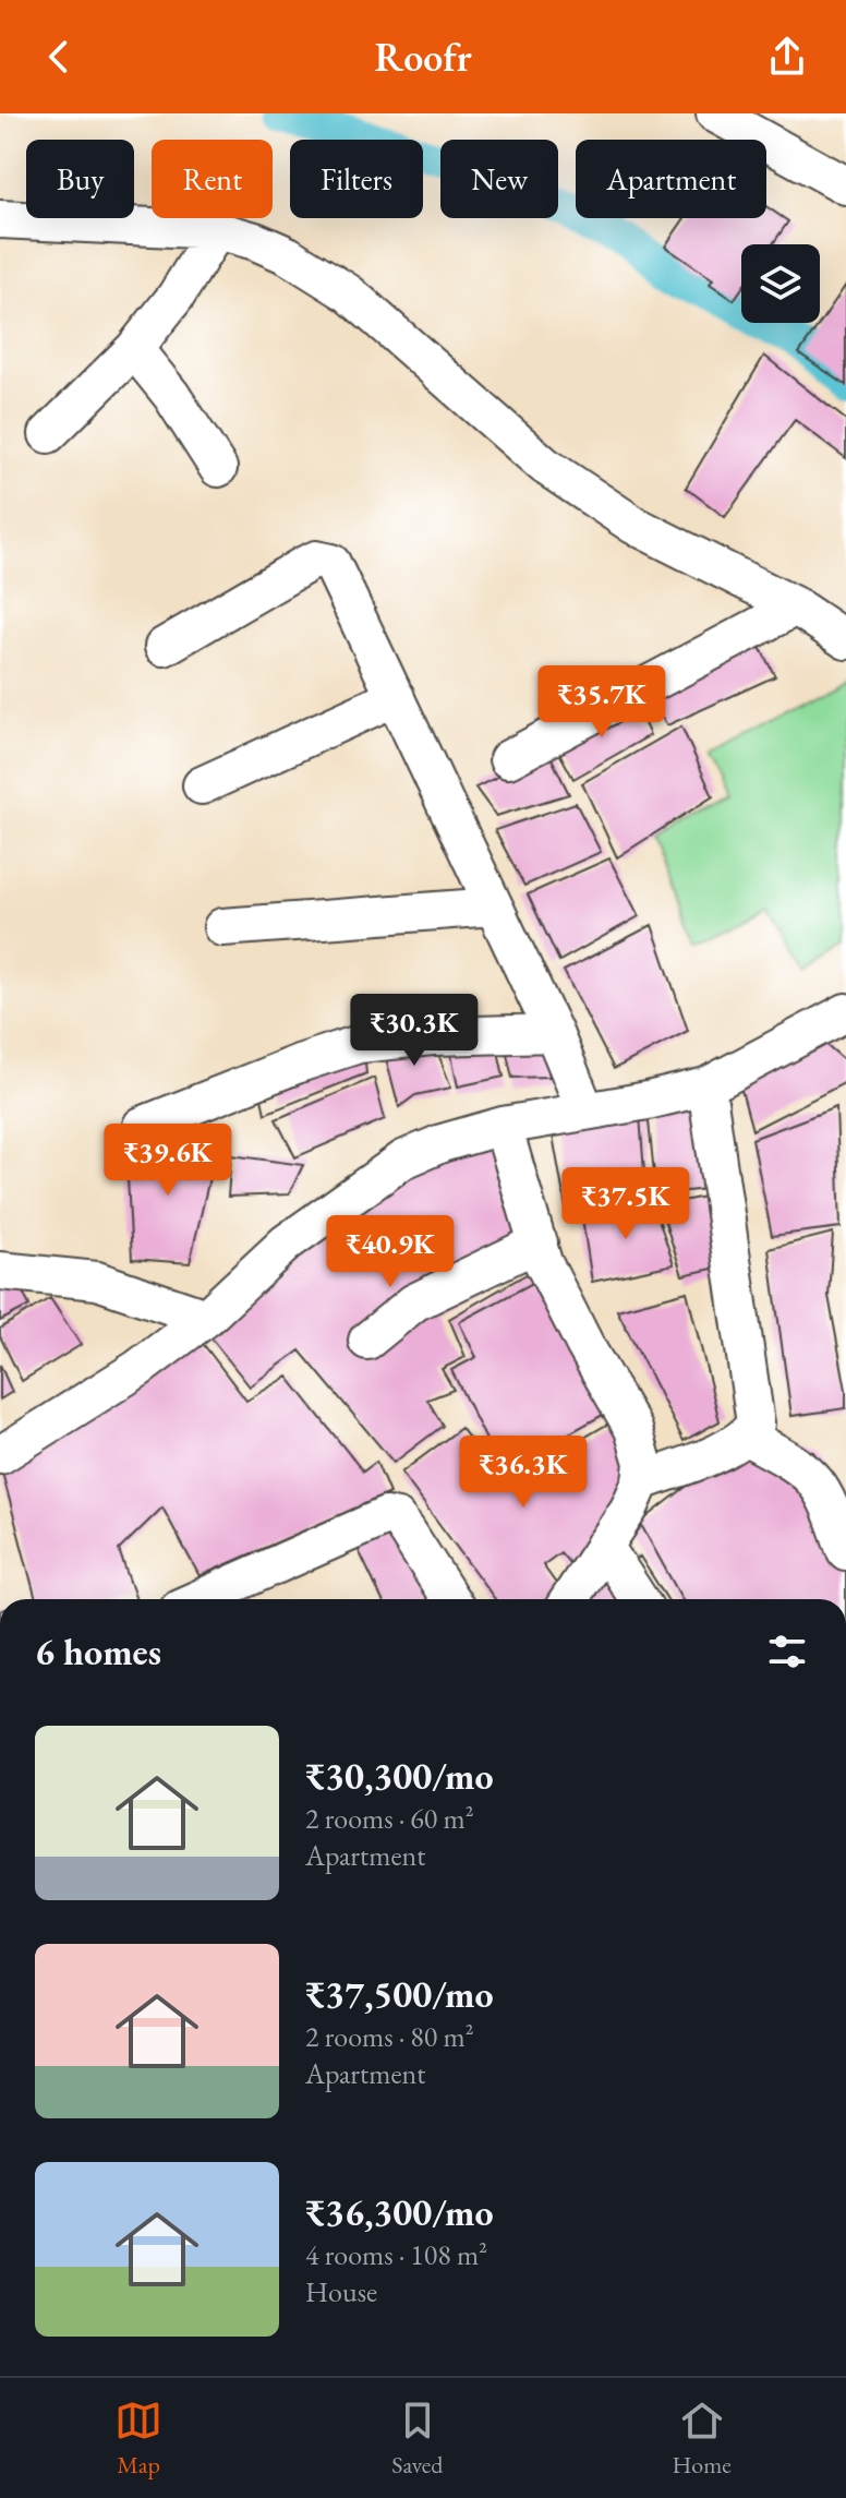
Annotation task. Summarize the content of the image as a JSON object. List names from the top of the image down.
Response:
{
  "page": {
    "header": "Roofr",
    "chip": [
      "Buy",
      "Rent",
      "Filters",
      "New",
      "Apartment"
    ],
    "price": [
      "₹35.7K",
      "₹30.3K",
      "₹39.6K",
      "₹37.5K",
      "₹40.9K",
      "₹36.3K"
    ],
    "heading": "6 homes",
    "list": [
      {
        "name": "₹30,300/mo",
        "note": "2 rooms · 60 m² · Apartment"
      },
      {
        "name": "₹37,500/mo",
        "note": "2 rooms · 80 m² · Apartment"
      },
      {
        "name": "₹36,300/mo",
        "note": "4 rooms · 108 m² · House"
      }
    ],
    "tabs": ["Map", "Saved", "Home"]
  }
}
